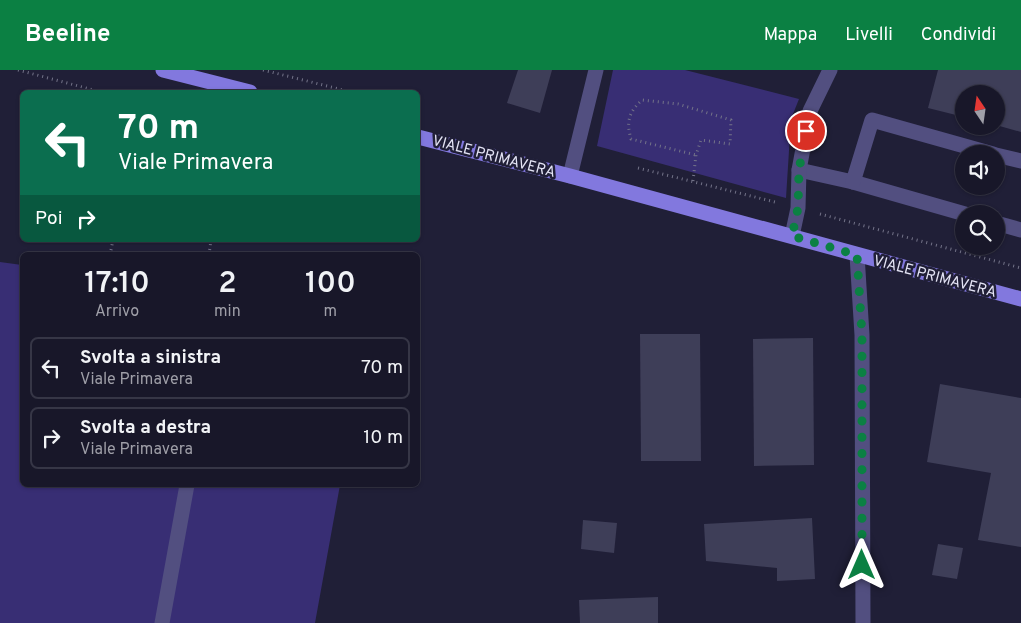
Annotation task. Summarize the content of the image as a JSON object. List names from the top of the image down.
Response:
{
  "streets": {
    "main road": ["VIALE PRIMAVERA"]
  },
  "north": "top",
  "page": {
    "header": "Beeline",
    "nav": ["Mappa", "Livelli", "Condividi"],
    "turn": ["70 m", "Viale Primavera"],
    "then": "Poi",
    "eta": [
      "17:10",
      "Arrivo",
      "2",
      "min",
      "100",
      "m"
    ],
    "list": [
      {
        "name": "Svolta a sinistra",
        "note": "Viale Primavera",
        "value": "70 m"
      },
      {
        "name": "Svolta a destra",
        "note": "Viale Primavera",
        "value": "10 m"
      }
    ]
  }
}
